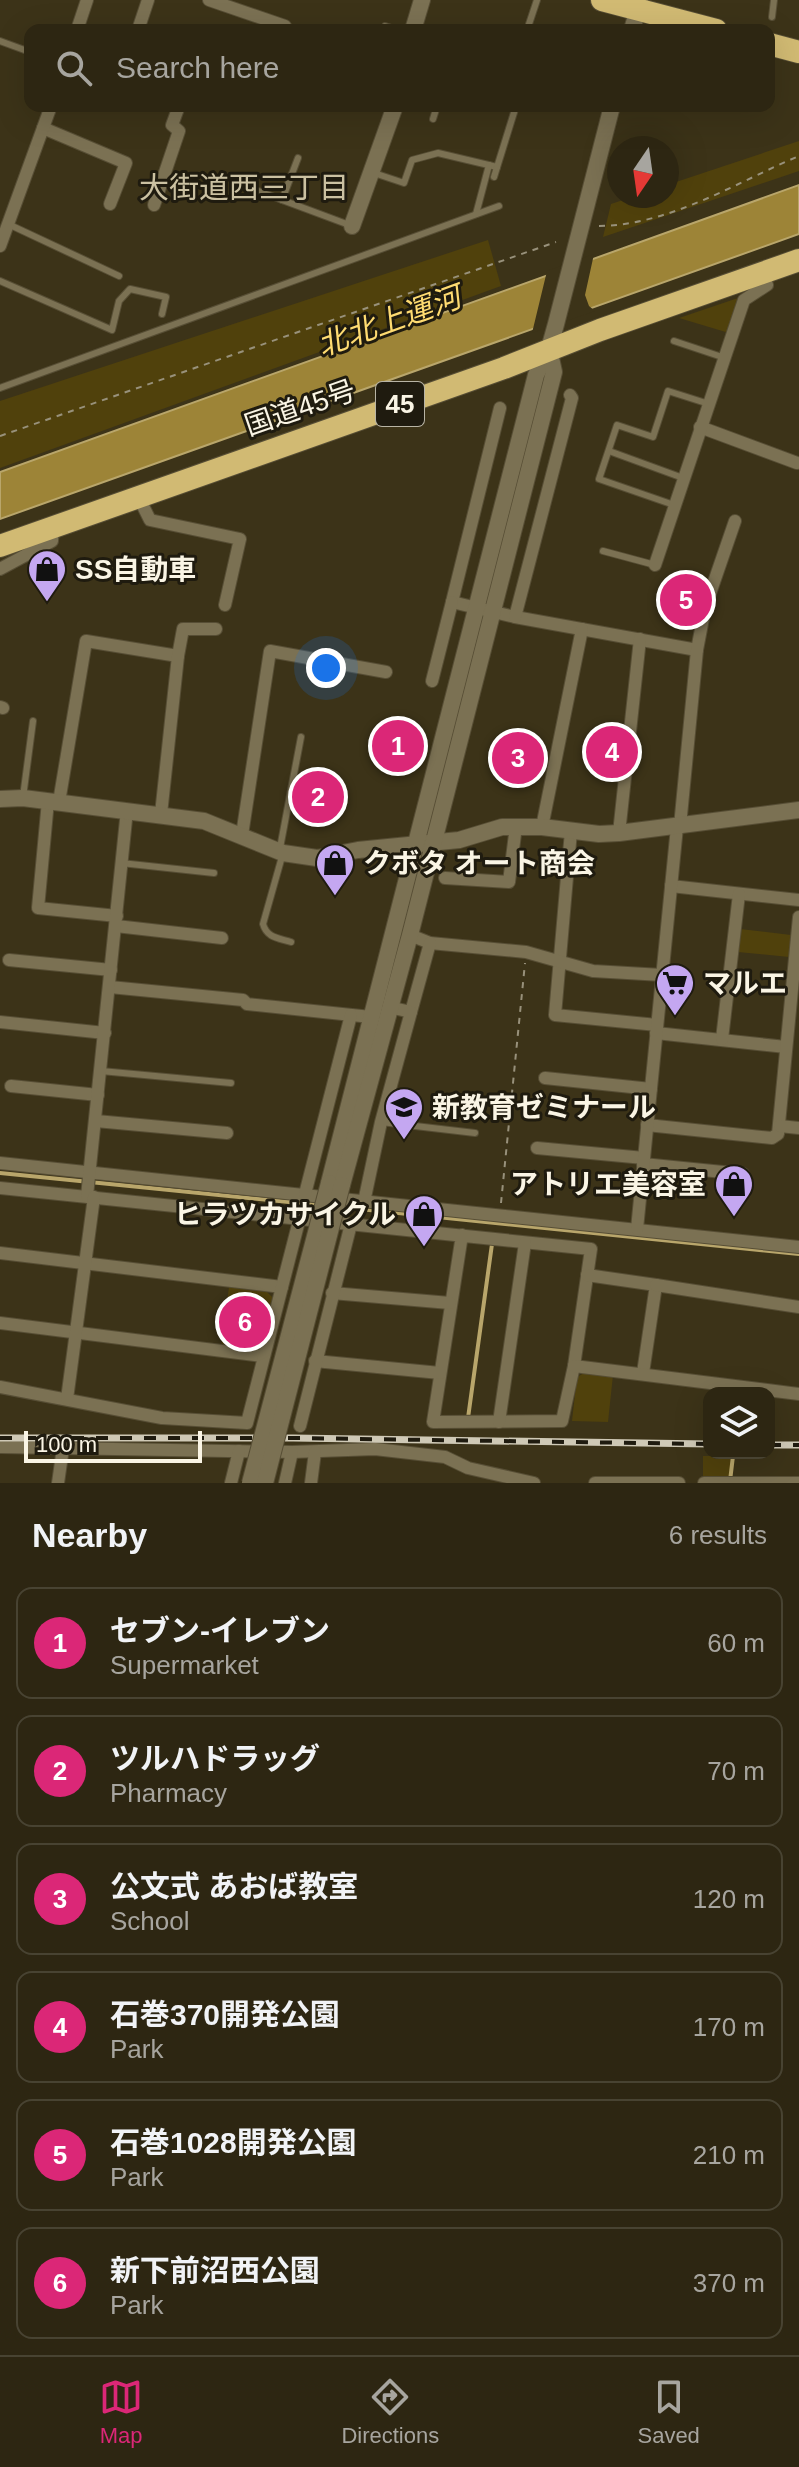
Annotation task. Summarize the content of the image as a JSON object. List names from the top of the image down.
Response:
{
  "streets": {
    "highway": ["45", "国道45号"]
  },
  "districts": ["大街道西三丁目"],
  "water": ["北北上運河"],
  "places": {
    "shop": [
      "SS自動車",
      "クボタ オート商会",
      "アトリエ美容室",
      "ヒラツカサイクル"
    ],
    "supermarket": ["マルエ"],
    "school or university": ["新教育ゼミナール"]
  },
  "scale_bar": "100 m",
  "north": "bottom",
  "page": {
    "search": "Search here",
    "pins": [
      "5",
      "1",
      "4",
      "3",
      "2",
      "6"
    ],
    "scale": "100 m",
    "heading": ["Nearby", "6 results"],
    "list": [
      {
        "mark": "1",
        "name": "セブン-イレブン",
        "note": "Supermarket",
        "value": "60 m"
      },
      {
        "mark": "2",
        "name": "ツルハドラッグ",
        "note": "Pharmacy",
        "value": "70 m"
      },
      {
        "mark": "3",
        "name": "公文式 あおば教室",
        "note": "School",
        "value": "120 m"
      },
      {
        "mark": "4",
        "name": "石巻370開発公園",
        "note": "Park",
        "value": "170 m"
      },
      {
        "mark": "5",
        "name": "石巻1028開発公園",
        "note": "Park",
        "value": "210 m"
      },
      {
        "mark": "6",
        "name": "新下前沼西公園",
        "note": "Park",
        "value": "370 m"
      }
    ],
    "nav": ["Map", "Directions", "Saved"]
  }
}
